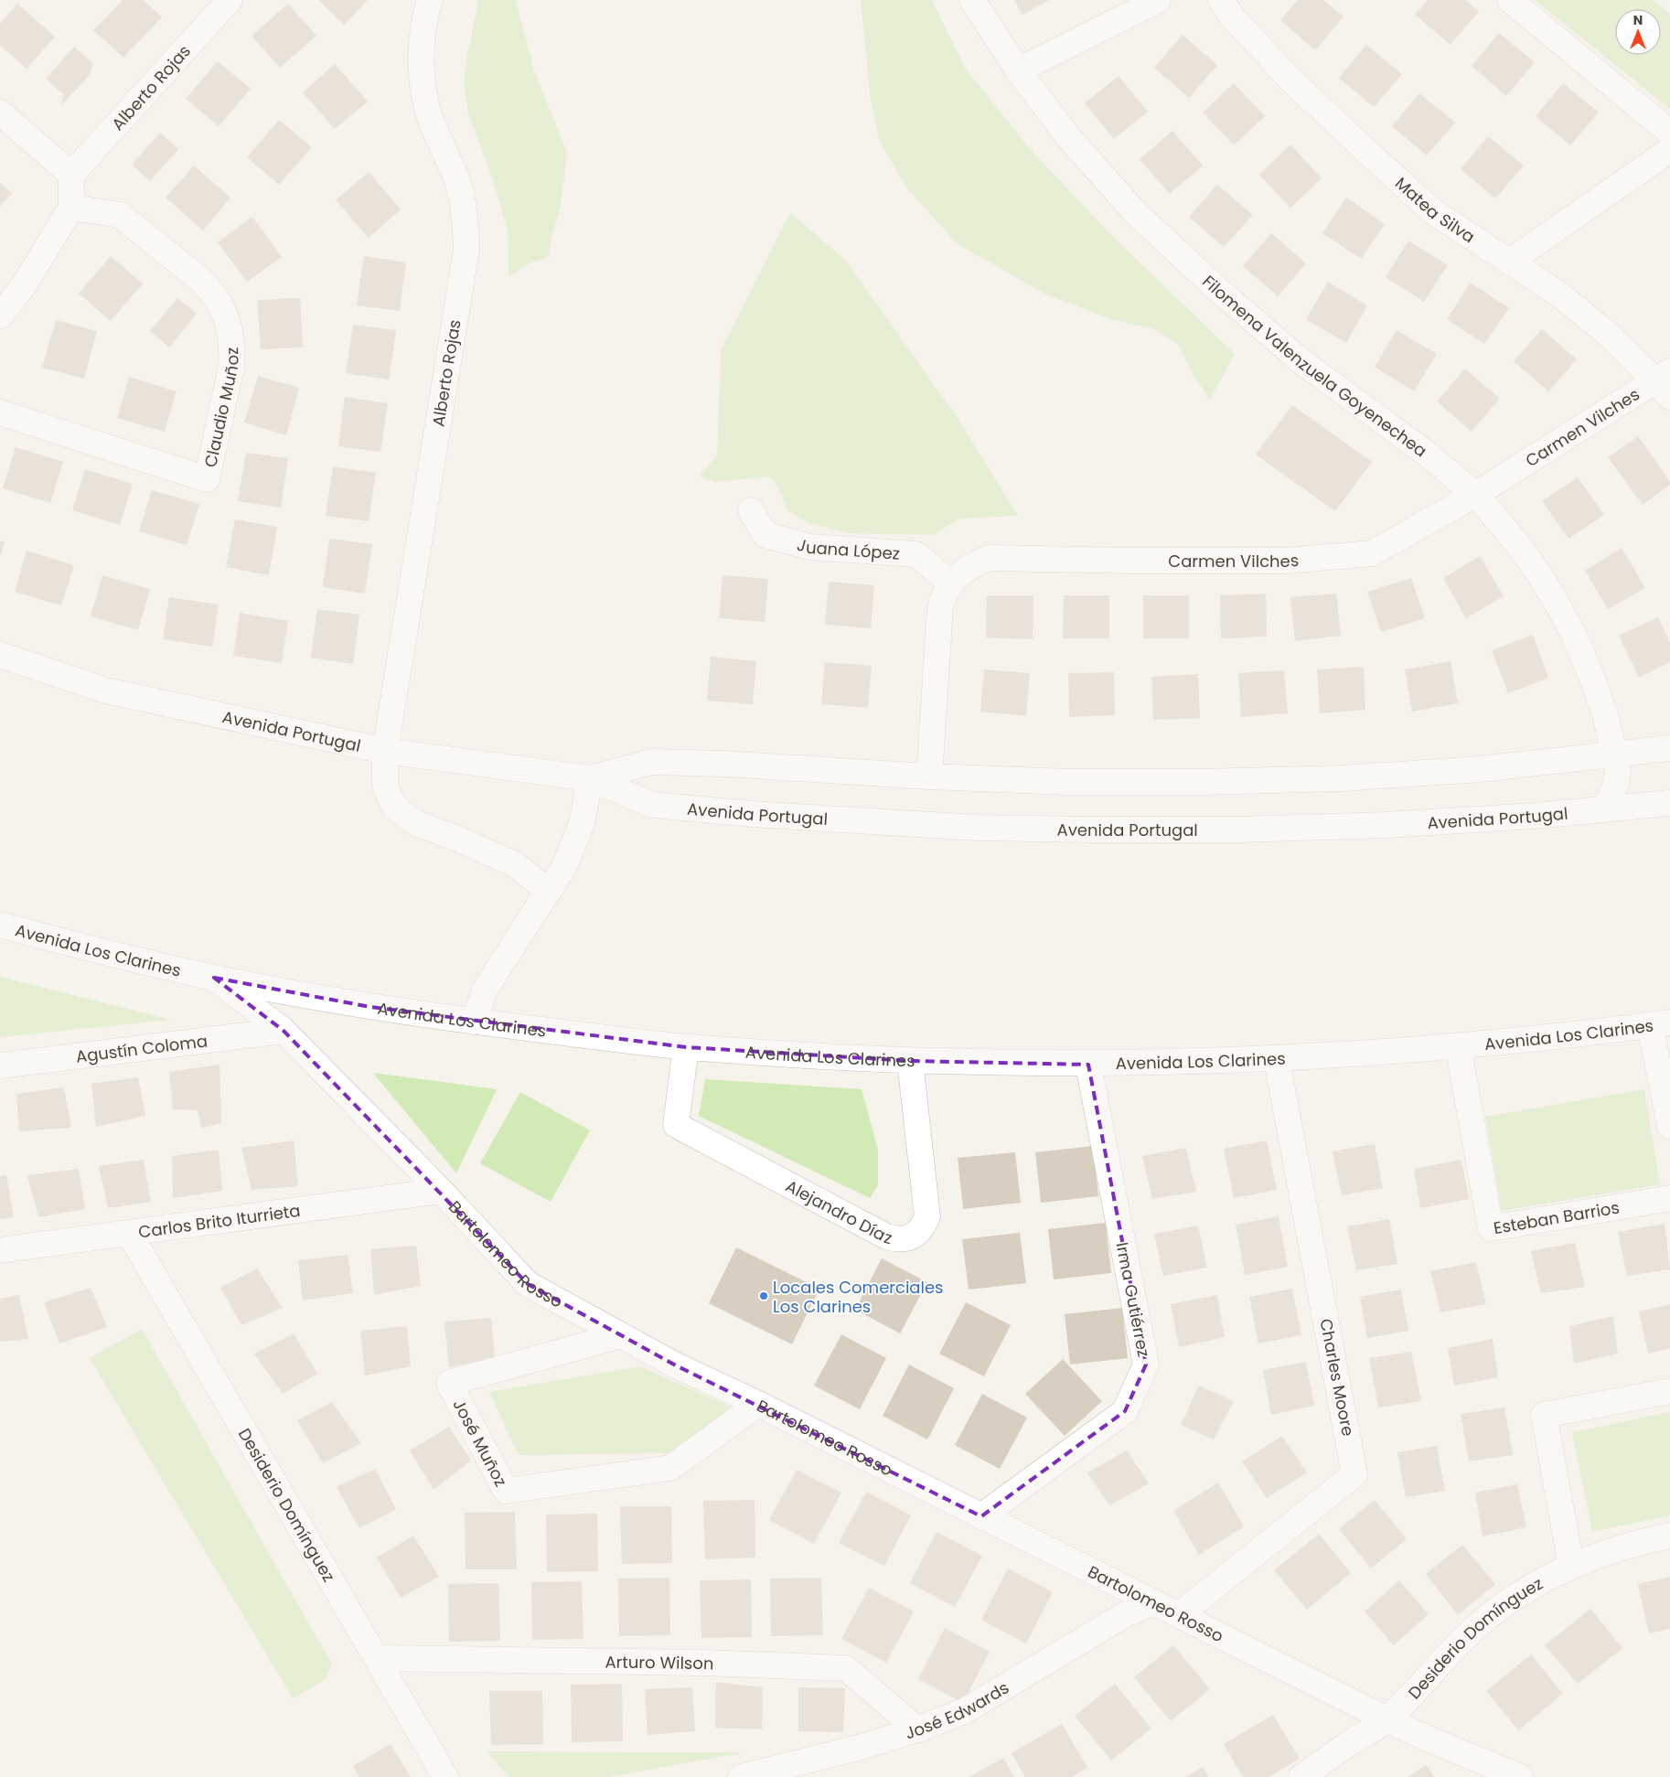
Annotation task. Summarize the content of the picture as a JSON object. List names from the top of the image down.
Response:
{
  "streets": {
    "street": [
      "Alberto Rojas",
      "Matea Silva",
      "Filomena Valenzuela Goyenechea",
      "Claudio Muñoz",
      "Carmen Vilches",
      "Juana López",
      "Avenida Portugal",
      "Avenida Los Clarines",
      "Agustín Coloma",
      "Alejandro Díaz",
      "Esteban Barrios",
      "Carlos Brito Iturrieta",
      "Bartolomeo Rosso",
      "Irma Gutiérrez",
      "Charles Moore",
      "José Muñoz",
      "Desiderio Domínguez",
      "Arturo Wilson",
      "José Edwards"
    ]
  },
  "crossings": [
    ["Alberto Rojas", "Avenida Portugal"],
    ["Matea Silva", "Carmen Vilches"],
    ["Filomena Valenzuela Goyenechea", "Carmen Vilches"],
    ["Filomena Valenzuela Goyenechea", "Avenida Portugal"],
    ["Carmen Vilches", "Juana López"],
    ["Carmen Vilches", "Avenida Portugal"],
    ["Avenida Los Clarines", "Alejandro Díaz"],
    ["Avenida Los Clarines", "Esteban Barrios"],
    ["Avenida Los Clarines", "Bartolomeo Rosso"],
    ["Avenida Los Clarines", "Irma Gutiérrez"],
    ["Avenida Los Clarines", "Charles Moore"],
    ["Agustín Coloma", "Bartolomeo Rosso"],
    ["Carlos Brito Iturrieta", "Bartolomeo Rosso"],
    ["Carlos Brito Iturrieta", "Desiderio Domínguez"],
    ["Bartolomeo Rosso", "Irma Gutiérrez"],
    ["Bartolomeo Rosso", "Charles Moore"],
    ["Bartolomeo Rosso", "José Muñoz"],
    ["Bartolomeo Rosso", "Desiderio Domínguez"],
    ["Bartolomeo Rosso", "José Edwards"],
    ["Desiderio Domínguez", "Arturo Wilson"],
    ["Arturo Wilson", "José Edwards"]
  ],
  "places": ["Locales Comerciales Los Clarines"],
  "north": "top"
}
